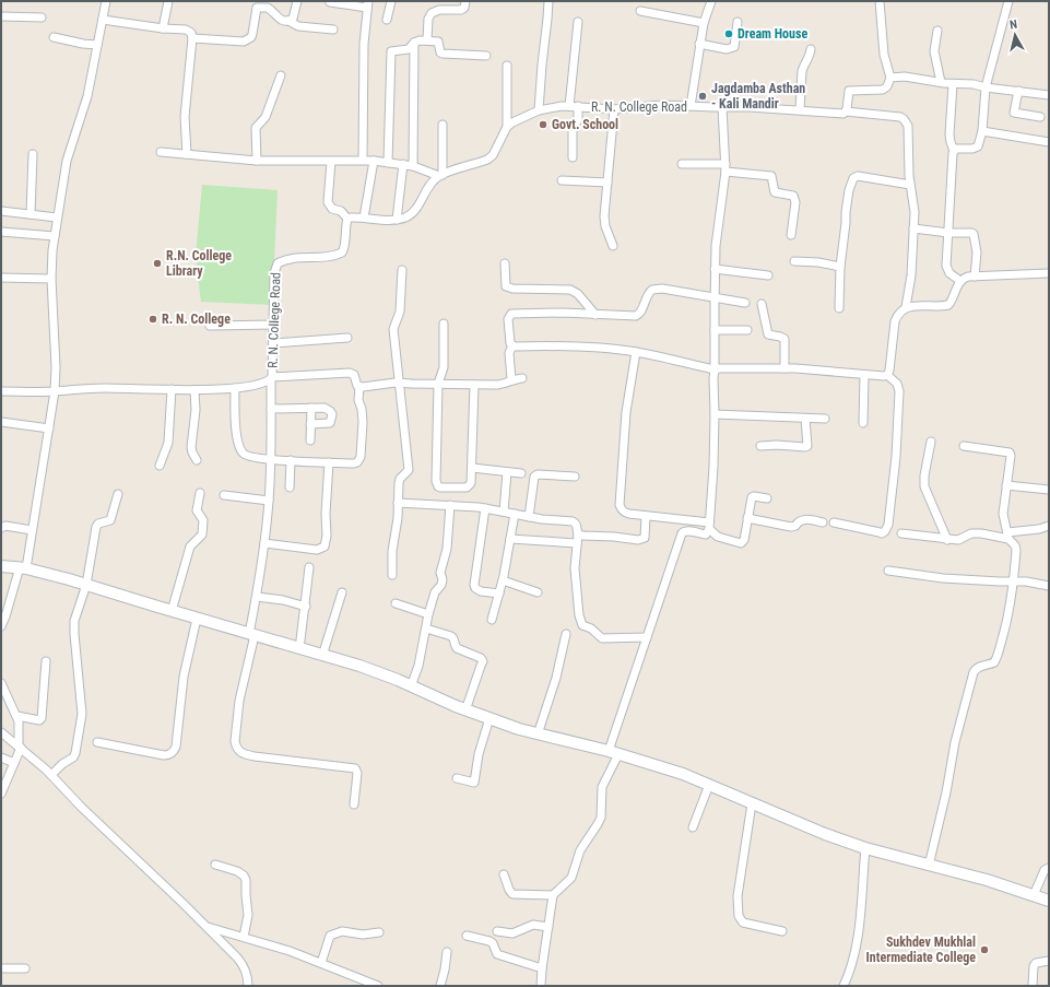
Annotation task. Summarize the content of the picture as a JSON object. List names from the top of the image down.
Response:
{
  "streets": {
    "street": ["R. N. College Road"]
  },
  "places": [
    "Dream House",
    "Jagdamba Asthan - Kali Mandir",
    "Govt. School",
    "R.N. College Library",
    "R. N. College",
    "Sukhdev Mukhlal Intermediate College"
  ],
  "north": "top"
}
